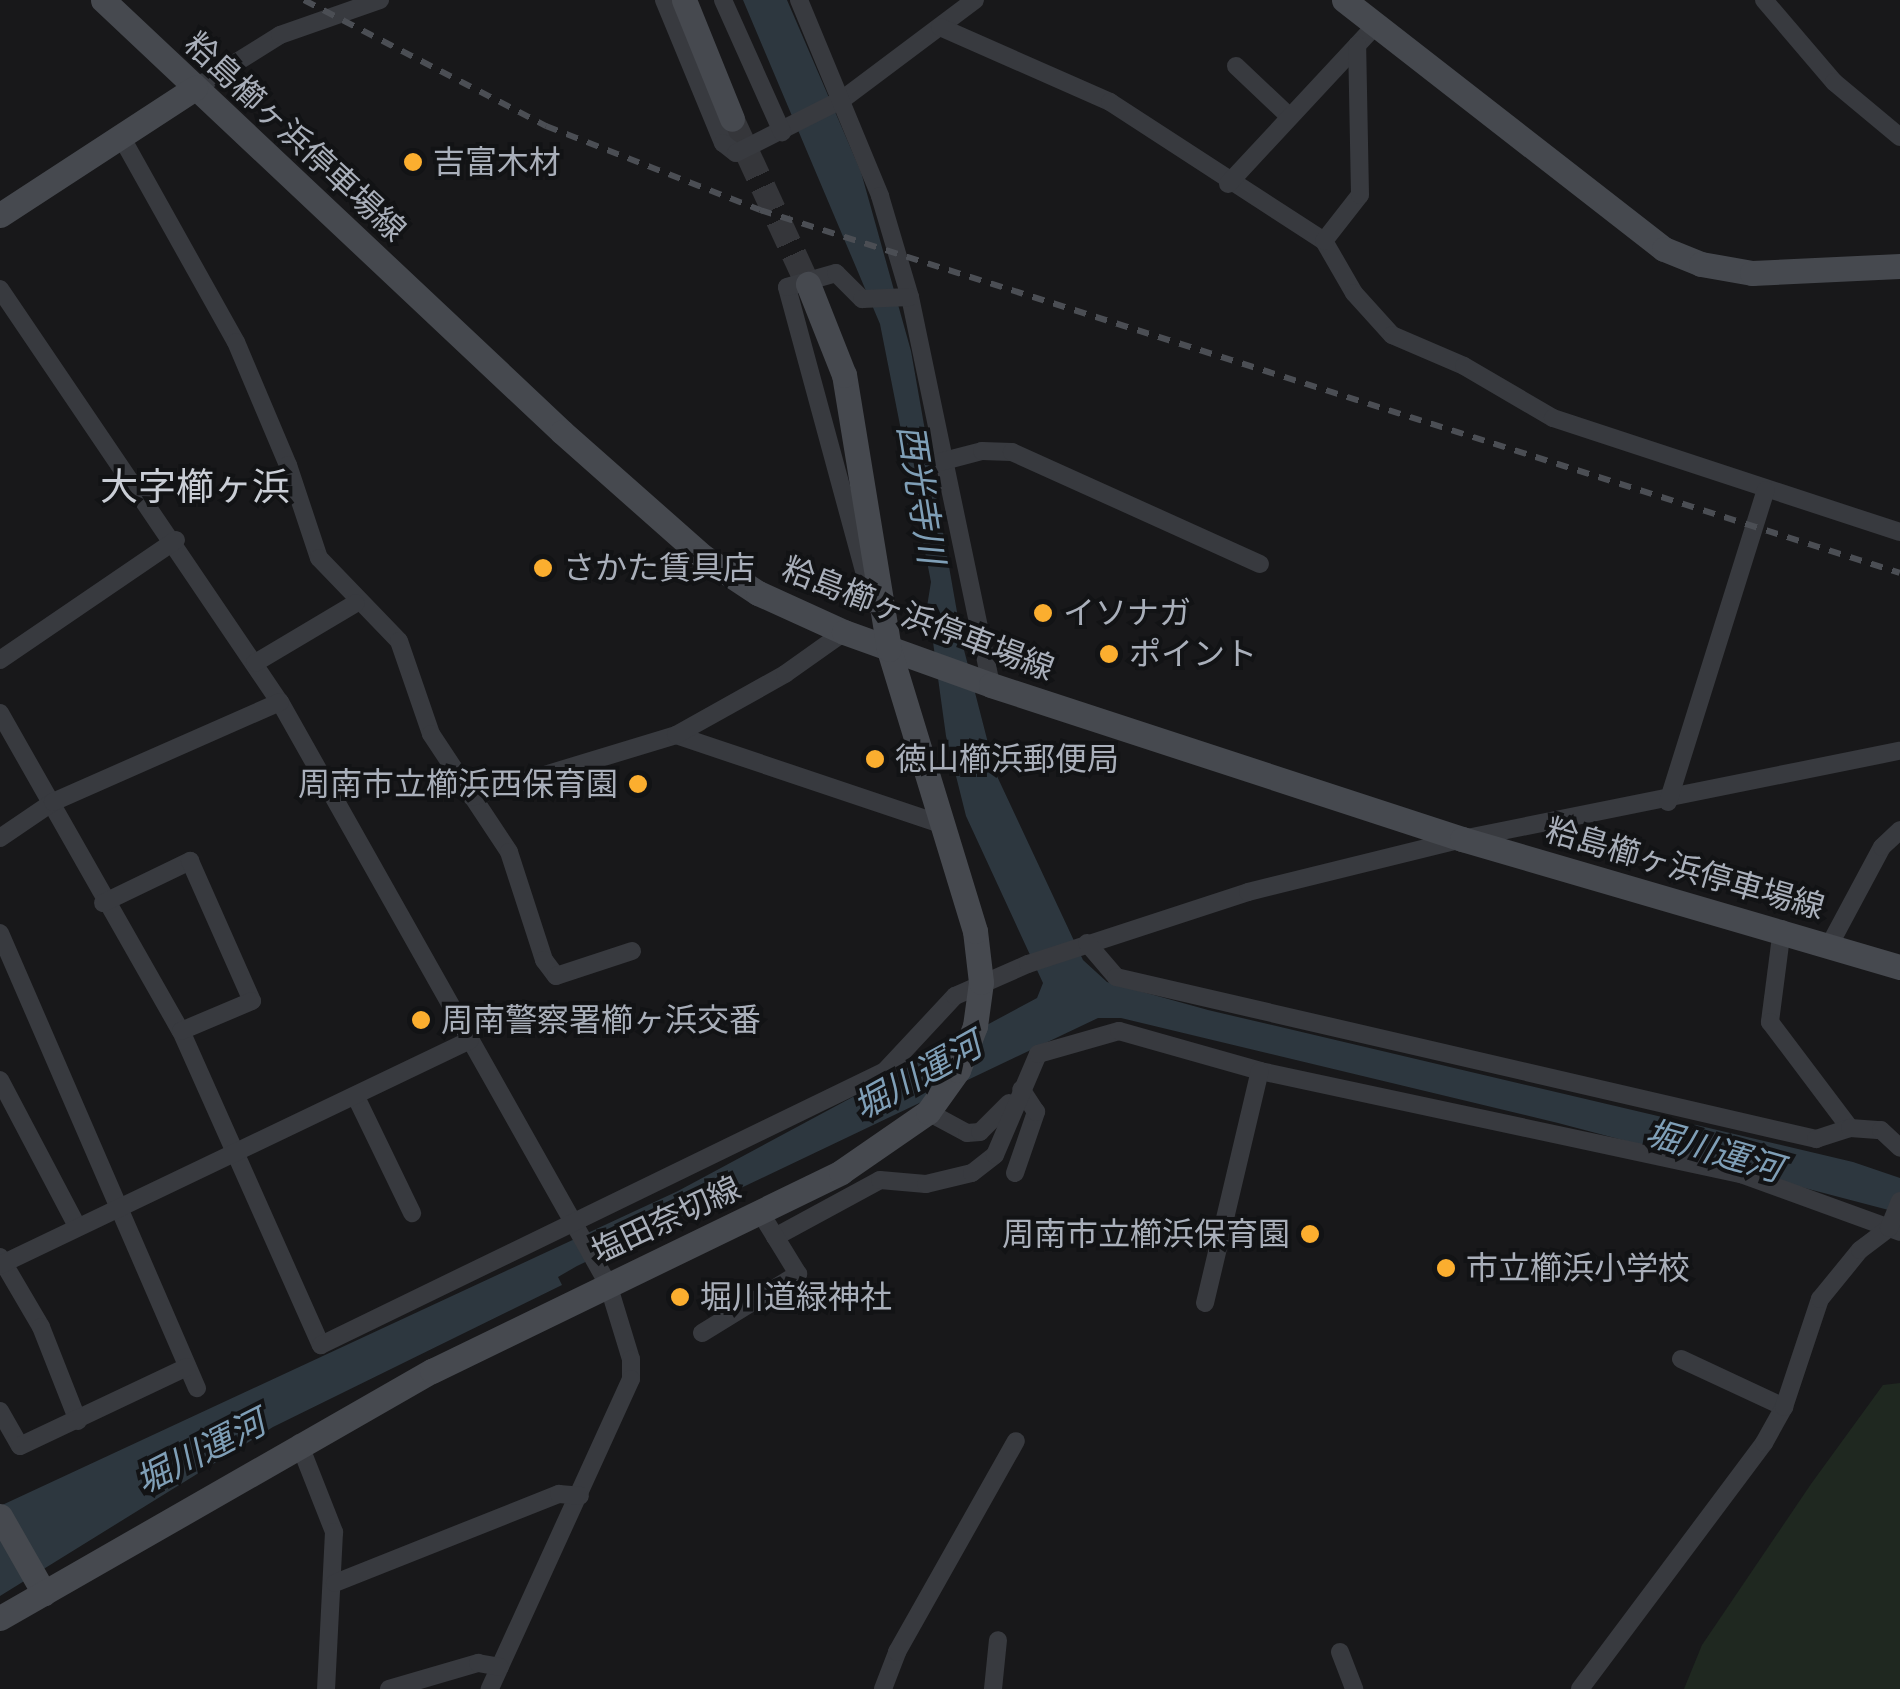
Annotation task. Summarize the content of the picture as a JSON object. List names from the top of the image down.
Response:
{
  "streets": {
    "street": ["粭島櫛ヶ浜停車場線", "塩田奈切線"]
  },
  "crossings": [
    ["粭島櫛ヶ浜停車場線", "塩田奈切線"]
  ],
  "districts": ["大字櫛ヶ浜"],
  "water": ["西光寺川", "堀川運河"],
  "places": [
    "吉富木材",
    "さかた賃具店",
    "イソナガ",
    "ポイント",
    "徳山櫛浜郵便局",
    "周南市立櫛浜西保育園",
    "周南警察署櫛ヶ浜交番",
    "周南市立櫛浜保育園",
    "市立櫛浜小学校",
    "堀川道緑神社"
  ]
}
